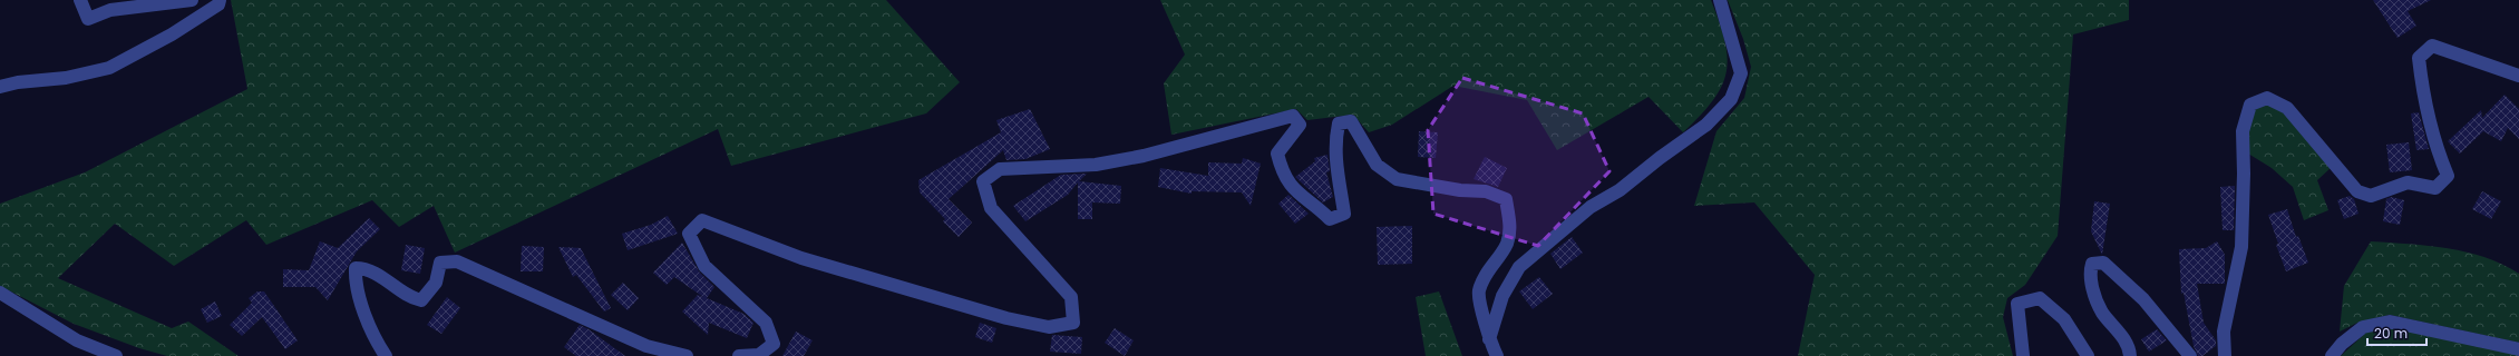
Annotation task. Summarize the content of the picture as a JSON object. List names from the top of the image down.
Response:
{
  "scale_bar": "20 m"
}
